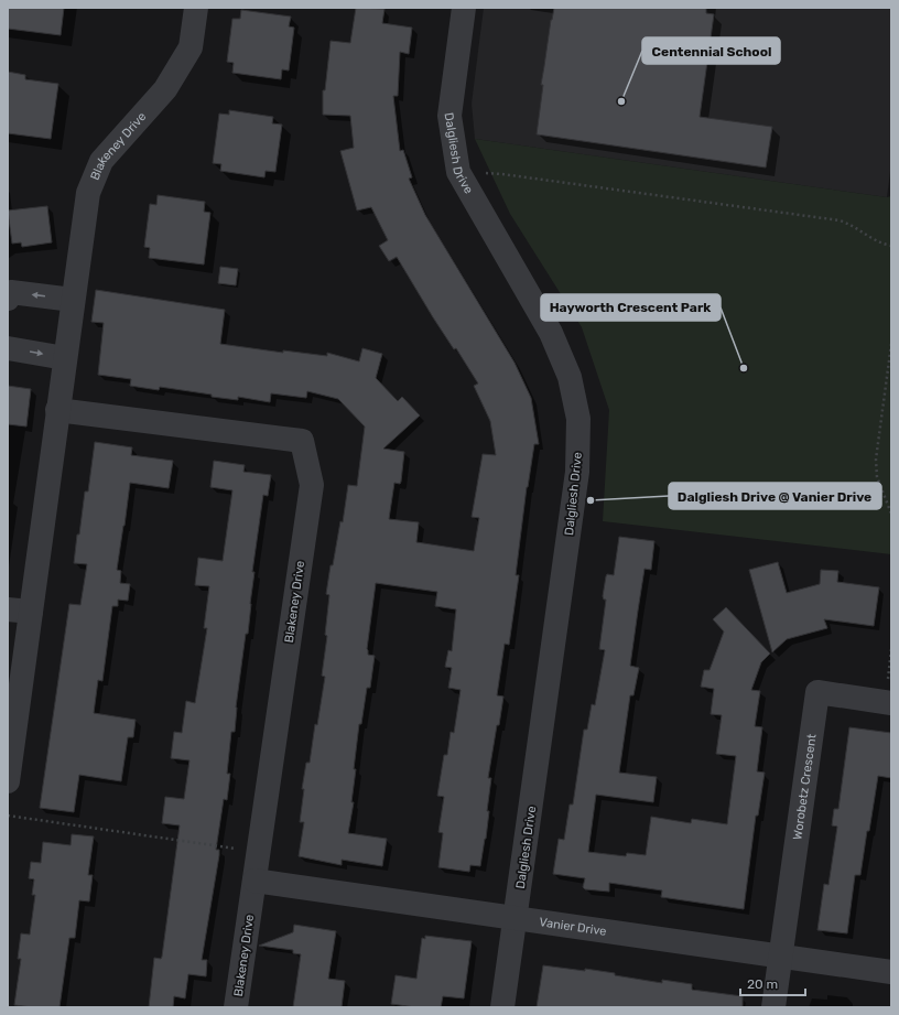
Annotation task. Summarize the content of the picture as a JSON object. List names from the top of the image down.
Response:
{
  "streets": {
    "street": [
      "Blakeney Drive",
      "Dalgliesh Drive",
      "Worobetz Crescent",
      "Vanier Drive"
    ]
  },
  "crossings": [
    ["Blakeney Drive", "Vanier Drive"],
    ["Dalgliesh Drive", "Vanier Drive"],
    ["Worobetz Crescent", "Vanier Drive"]
  ],
  "places": ["Centennial School", "Hayworth Crescent Park", "Dalgliesh Drive @ Vanier Drive"],
  "scale_bar": "20 m"
}
